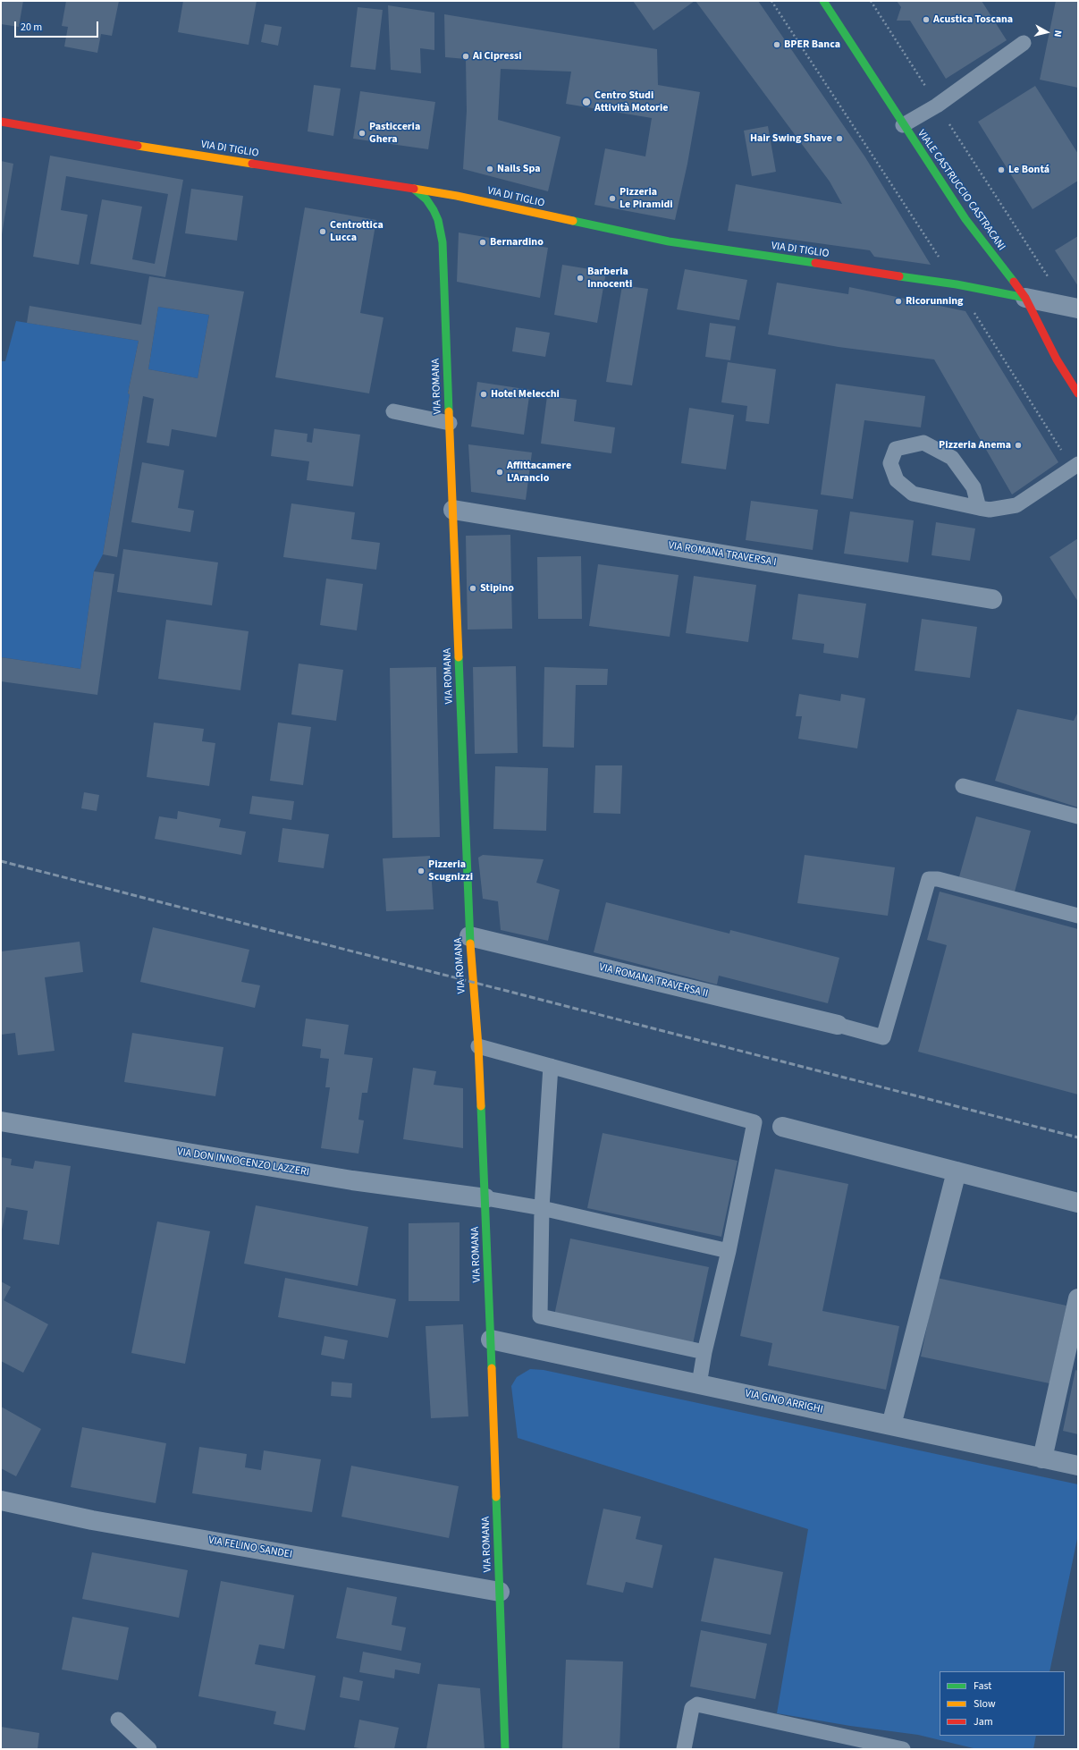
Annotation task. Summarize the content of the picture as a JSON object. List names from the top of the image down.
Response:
{
  "streets": {
    "main road": ["VIA DI TIGLIO", "VIALE CASTRUCCIO CASTRACANI", "VIA ROMANA"],
    "street": [
      "VIA ROMANA TRAVERSA I",
      "VIA ROMANA TRAVERSA II",
      "VIA DON INNOCENZO LAZZERI",
      "VIA GINO ARRIGHI",
      "VIA FELINO SANDEI"
    ]
  },
  "crossings": [
    ["VIA DI TIGLIO", "VIALE CASTRUCCIO CASTRACANI"],
    ["VIA DI TIGLIO", "VIA ROMANA"],
    ["VIA ROMANA", "VIA ROMANA TRAVERSA I"],
    ["VIA ROMANA", "VIA ROMANA TRAVERSA II"],
    ["VIA ROMANA", "VIA DON INNOCENZO LAZZERI"],
    ["VIA ROMANA", "VIA GINO ARRIGHI"],
    ["VIA ROMANA", "VIA FELINO SANDEI"]
  ],
  "places": [
    "Acustica Toscana",
    "BPER Banca",
    "Ai Cipressi",
    "Centro Studi Attività Motorie",
    "Pasticceria Ghera",
    "Hair Swing Shave",
    "Nails Spa",
    "Le Bontá",
    "Pizzeria Le Piramidi",
    "Centrottica Lucca",
    "Bernardino",
    "Barberia Innocenti",
    "Ricorunning",
    "Hotel Melecchi",
    "Pizzeria Anema",
    "Affittacamere L'Arancio",
    "Stipino",
    "Pizzeria Scugnizzi"
  ],
  "legend": ["Fast", "Slow", "Jam"],
  "scale_bar": "20 m",
  "north": "right"
}
